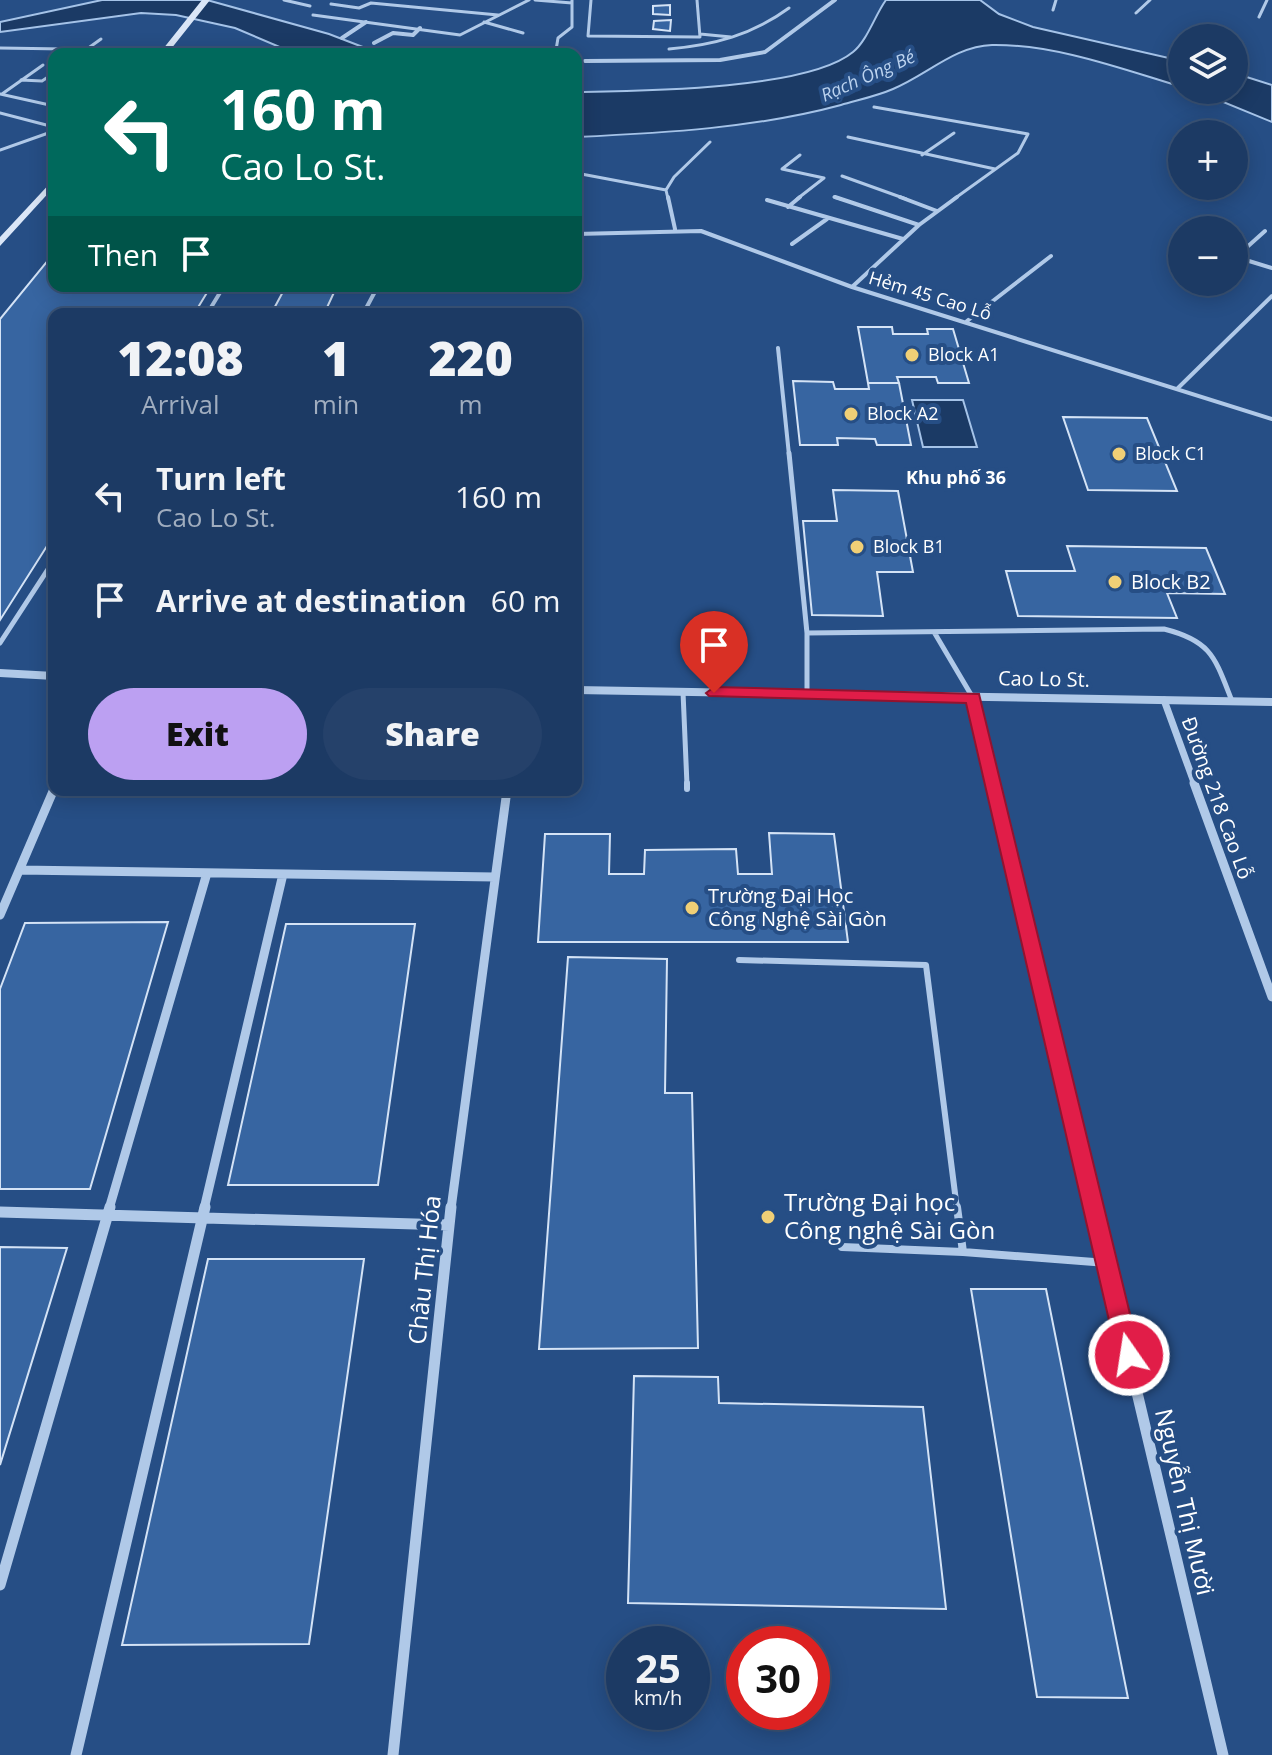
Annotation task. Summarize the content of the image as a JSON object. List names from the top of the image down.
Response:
{
  "streets": {
    "street": [
      "Cao Lo St.",
      "Đường 218 Cao Lỗ",
      "Châu Thị Hóa",
      "Nguyễn Thị Mười"
    ],
    "lane": ["Hẻm 45 Cao Lỗ"]
  },
  "crossings": [
    ["Cao Lo St.", "Đường 218 Cao Lỗ"],
    ["Cao Lo St.", "Nguyễn Thị Mười"]
  ],
  "districts": ["Khu phố 36"],
  "water": ["Rạch Ông Bé"],
  "places": [
    "Block A1",
    "Block A2",
    "Block C1",
    "Block B1",
    "Block B2",
    "Trường Đại Học Công Nghệ Sài Gòn",
    "Trường Đại học Công nghệ Sài Gòn"
  ],
  "page": {
    "map_buttons": ["+", "−"],
    "turn": ["160 m", "Cao Lo St."],
    "then": "Then",
    "eta": [
      "12:08",
      "Arrival",
      "1",
      "min",
      "220",
      "m"
    ],
    "list": [
      {
        "name": "Turn left",
        "note": "Cao Lo St.",
        "value": "160 m"
      },
      {
        "name": "Arrive at destination",
        "value": "60 m"
      }
    ],
    "buttons": ["Exit", "Share"],
    "speed": "25 km/h",
    "limit": "30"
  }
}
